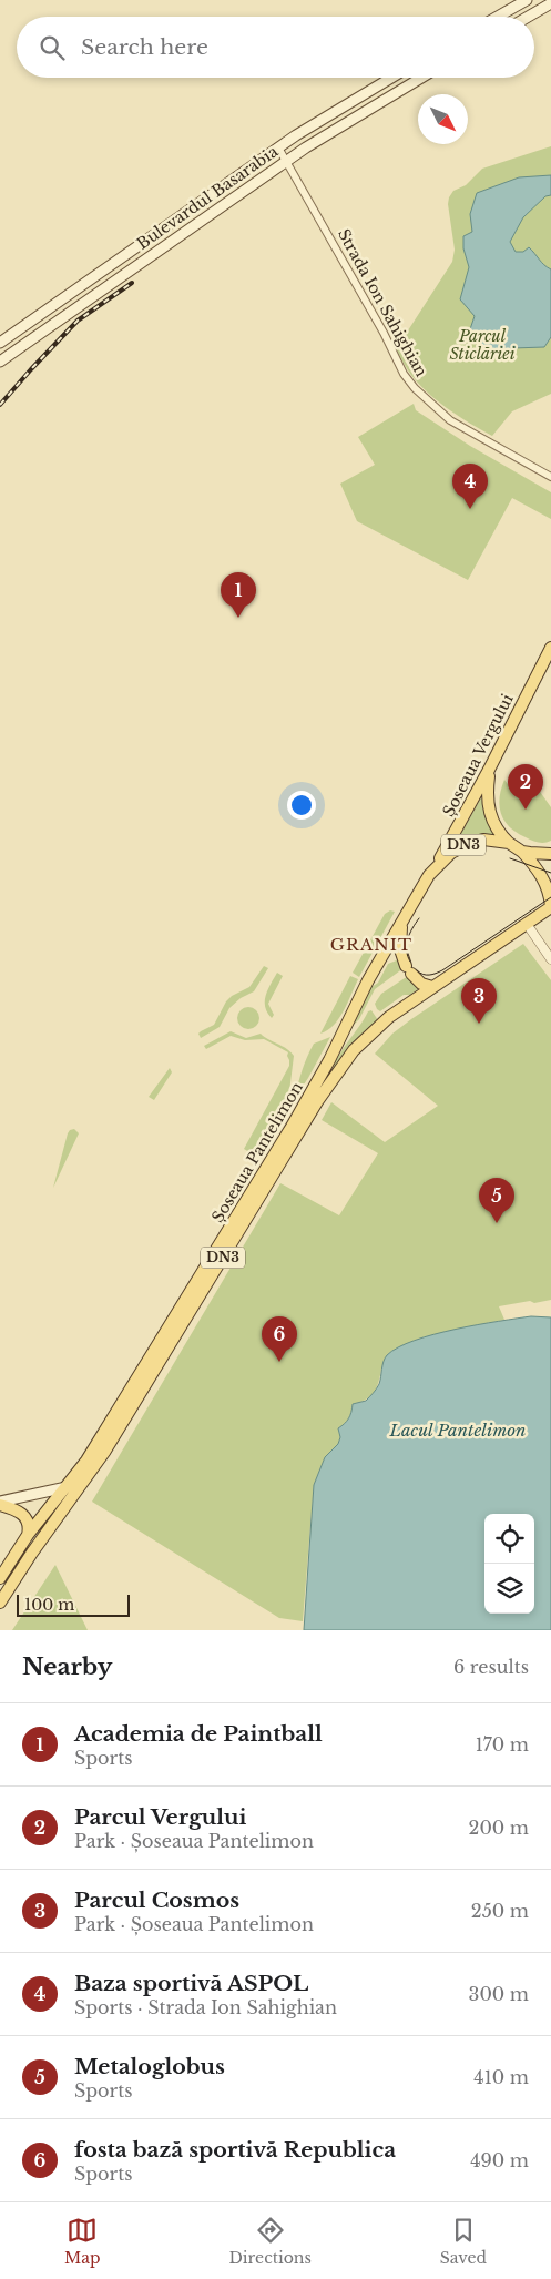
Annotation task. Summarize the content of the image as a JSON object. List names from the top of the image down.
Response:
{
  "streets": {
    "main road": [
      "Bulevardul Basarabia",
      "Șoseaua Vergului",
      "DN3",
      "Șoseaua Pantelimon"
    ],
    "street": ["Strada Ion Sahighian"]
  },
  "crossings": [
    ["Bulevardul Basarabia", "Strada Ion Sahighian"],
    ["Șoseaua Vergului", "Șoseaua Pantelimon"]
  ],
  "districts": ["GRANIT"],
  "water": ["Lacul Pantelimon"],
  "parks": ["Parcul Sticlăriei"],
  "scale_bar": "100 m",
  "north": "bottom right",
  "page": {
    "search": "Search here",
    "pins": [
      "4",
      "1",
      "2",
      "3",
      "5",
      "6"
    ],
    "scale": "100 m",
    "heading": ["Nearby", "6 results"],
    "list": [
      {
        "mark": "1",
        "name": "Academia de Paintball",
        "note": "Sports",
        "value": "170 m"
      },
      {
        "mark": "2",
        "name": "Parcul Vergului",
        "note": "Park · Șoseaua Pantelimon",
        "value": "200 m"
      },
      {
        "mark": "3",
        "name": "Parcul Cosmos",
        "note": "Park · Șoseaua Pantelimon",
        "value": "250 m"
      },
      {
        "mark": "4",
        "name": "Baza sportivă ASPOL",
        "note": "Sports · Strada Ion Sahighian",
        "value": "300 m"
      },
      {
        "mark": "5",
        "name": "Metaloglobus",
        "note": "Sports",
        "value": "410 m"
      },
      {
        "mark": "6",
        "name": "fosta bază sportivă Republica",
        "note": "Sports",
        "value": "490 m"
      }
    ],
    "nav": ["Map", "Directions", "Saved"]
  }
}
